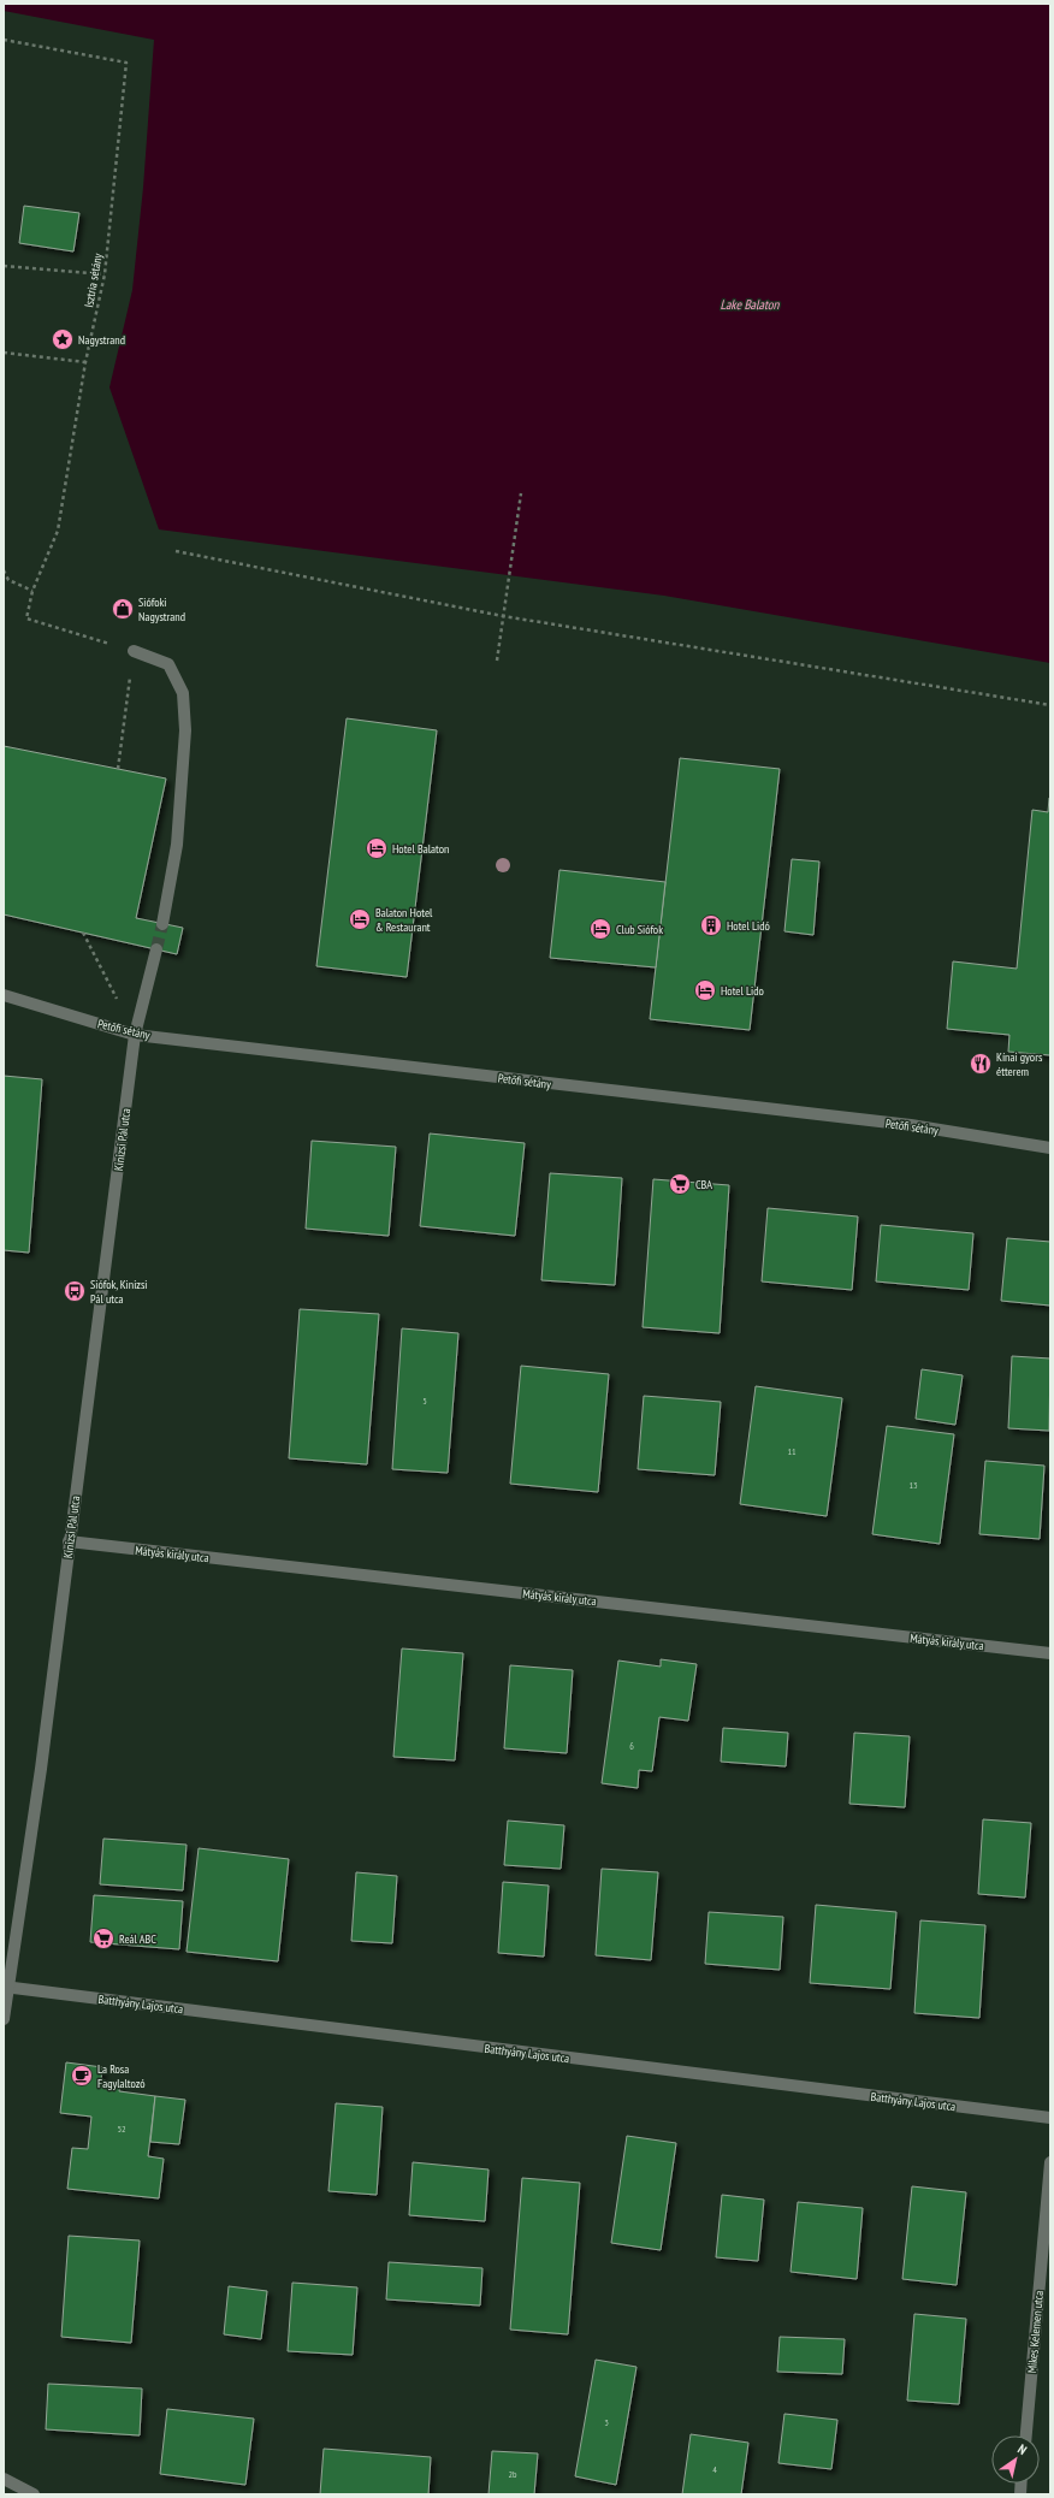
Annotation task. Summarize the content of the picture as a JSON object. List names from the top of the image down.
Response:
{
  "streets": {
    "street": [
      "Petőfi sétány",
      "Kinizsi Pál utca",
      "Mátyás király utca",
      "Batthyány Lajos utca",
      "Mikes Kelemen utca"
    ],
    "path": ["Isztria sétány"]
  },
  "crossings": [
    ["Petőfi sétány", "Kinizsi Pál utca"],
    ["Kinizsi Pál utca", "Mátyás király utca"],
    ["Kinizsi Pál utca", "Batthyány Lajos utca"]
  ],
  "water": ["Lake Balaton"],
  "places": {
    "place": ["Nagystrand"],
    "shop": ["Siófoki Nagystrand"],
    "hotel": [
      "Hotel Balaton",
      "Balaton Hotel & Restaurant",
      "Club Siófok",
      "Hotel Lido"
    ],
    "building": ["Hotel Lidó"],
    "restaurant": ["Kínai gyors étterem"],
    "supermarket": ["CBA", "Reál ABC"],
    "bus stop": ["Siófok, Kinizsi Pál utca"],
    "cafe": ["La Rosa Fagylaltozó"]
  },
  "house_numbers": [
    "5",
    "11",
    "13",
    "6",
    "52",
    "3",
    "4",
    "2b"
  ],
  "north": "top right"
}
